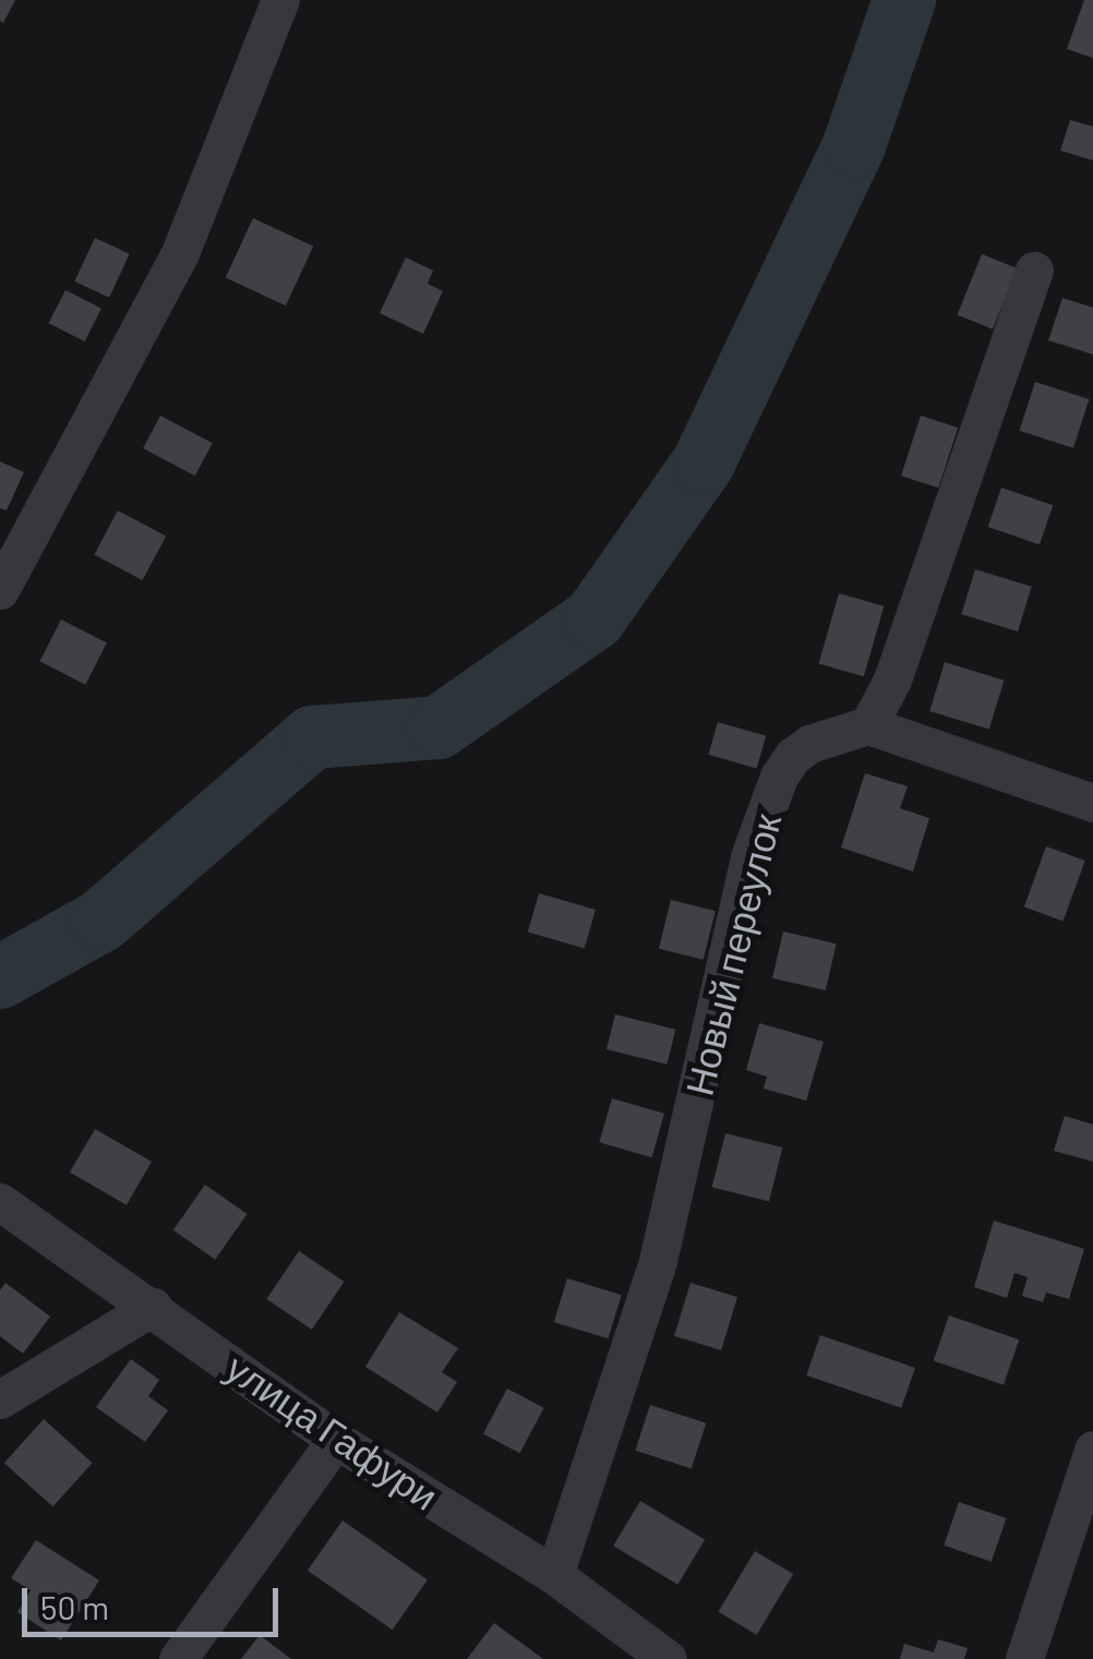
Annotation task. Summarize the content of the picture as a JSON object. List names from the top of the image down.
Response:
{
  "streets": {
    "street": ["Новый переулок", "улица Гафури"]
  },
  "crossings": [
    ["Новый переулок", "улица Гафури"]
  ],
  "scale_bar": "50 m"
}
